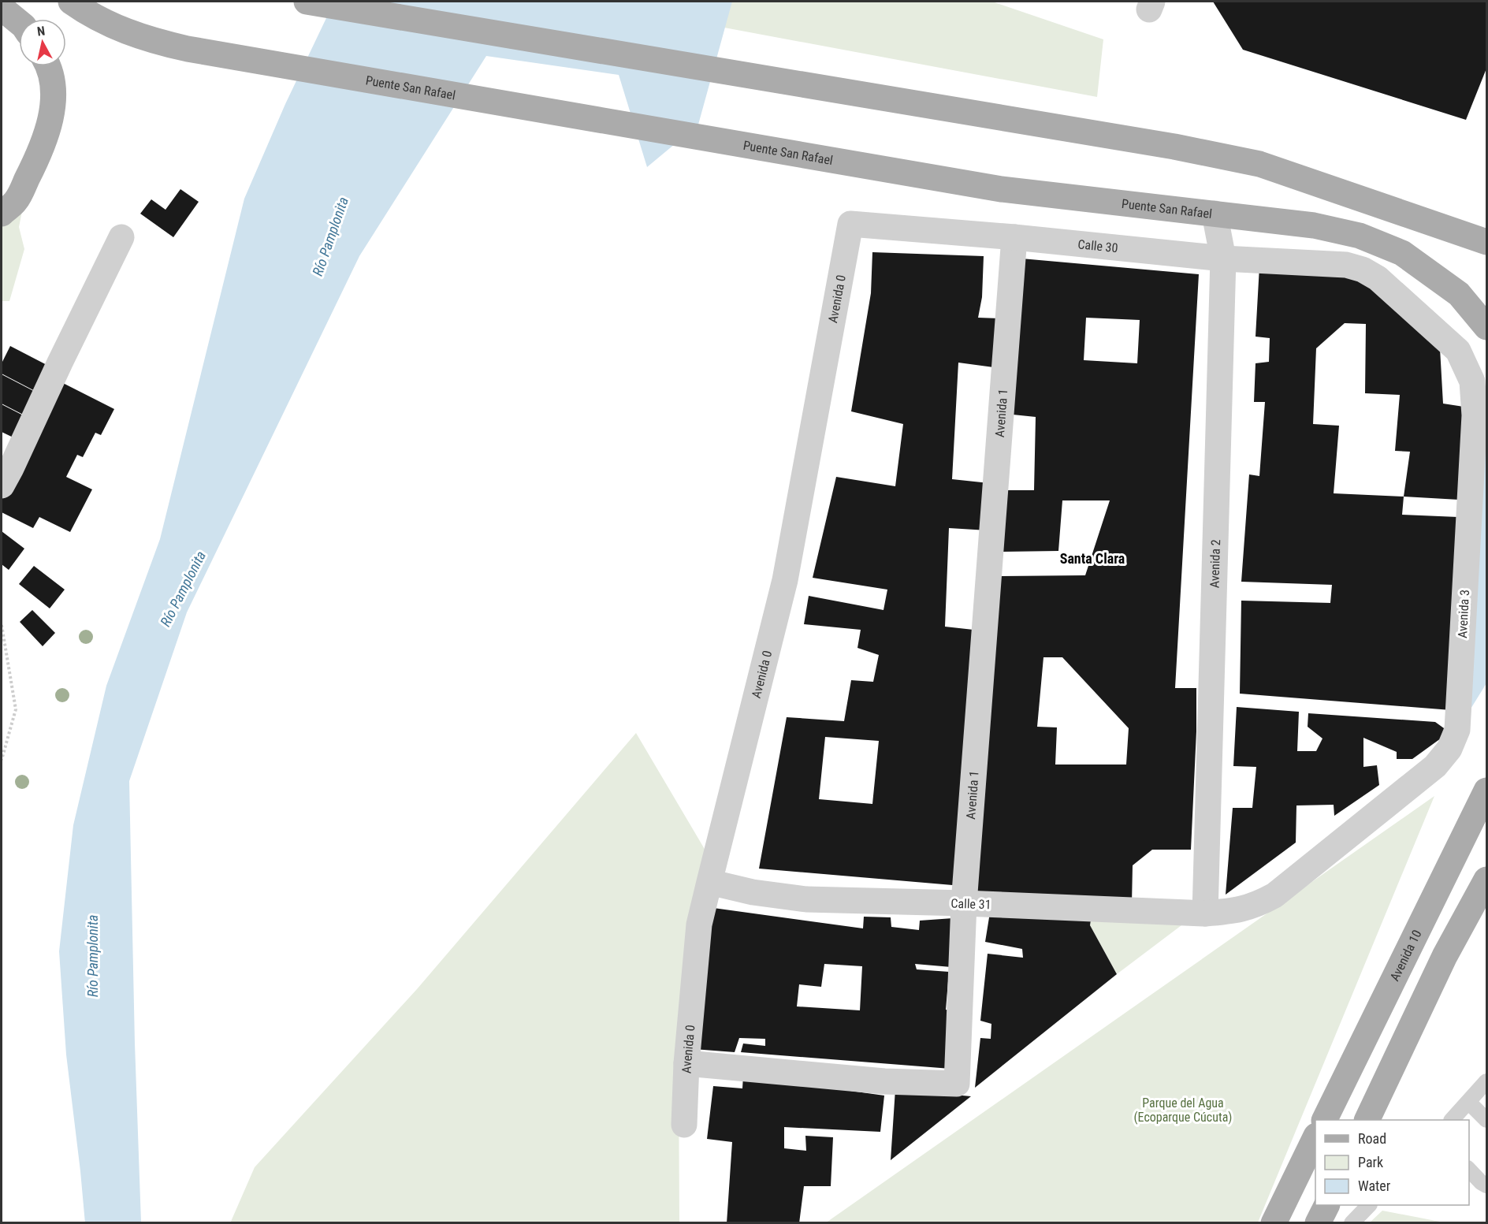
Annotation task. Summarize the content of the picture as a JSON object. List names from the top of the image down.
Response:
{
  "streets": {
    "main road": ["Puente San Rafael", "Avenida 10"],
    "street": [
      "Calle 30",
      "Avenida 0",
      "Avenida 1",
      "Avenida 2",
      "Avenida 3",
      "Calle 31"
    ]
  },
  "crossings": [
    ["Puente San Rafael", "Avenida 2"],
    ["Calle 30", "Avenida 0"],
    ["Calle 30", "Avenida 1"],
    ["Calle 30", "Avenida 2"],
    ["Calle 30", "Avenida 3"],
    ["Avenida 0", "Avenida 1"],
    ["Avenida 0", "Calle 31"],
    ["Avenida 1", "Calle 31"],
    ["Avenida 2", "Calle 31"],
    ["Avenida 3", "Calle 31"]
  ],
  "districts": ["Santa Clara"],
  "water": ["Río Pamplonita"],
  "parks": ["Parque del Agua (Ecoparque Cúcuta)"],
  "legend": ["Road", "Park", "Water"],
  "north": "top"
}
